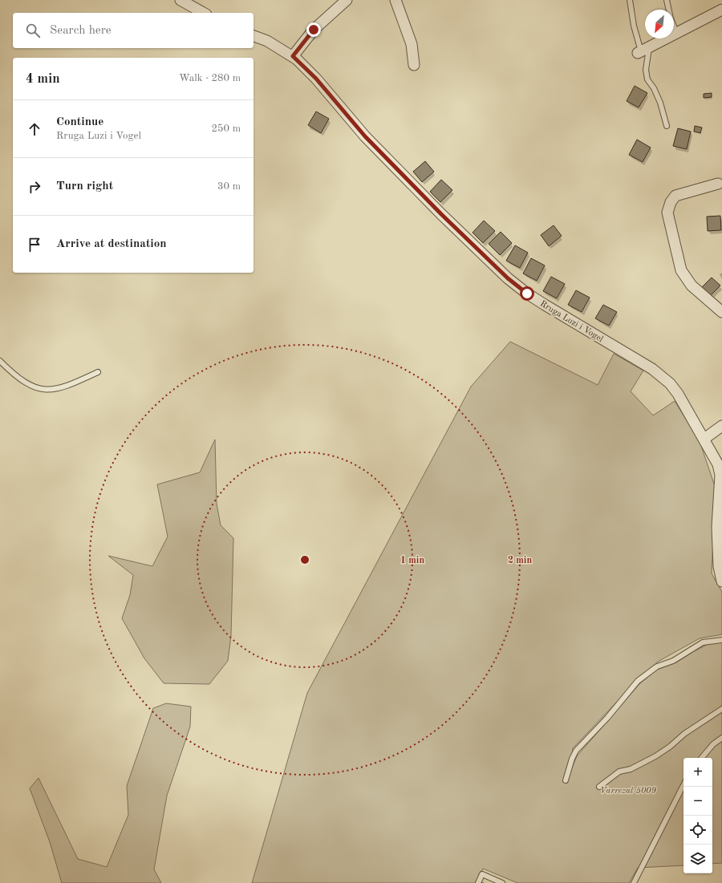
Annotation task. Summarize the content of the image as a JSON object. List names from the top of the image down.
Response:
{
  "streets": {
    "street": ["Rruga Luzi i Vogel"]
  },
  "parks": ["Varrezat 5009"],
  "north": "bottom left",
  "page": {
    "search": "Search here",
    "heading": ["4 min", "Walk · 280 m"],
    "list": [
      ["Continue", "Rruga Luzi i Vogel", "250 m"],
      ["Turn right", "30 m"],
      "Arrive at destination"
    ],
    "map_buttons": ["+", "−"]
  },
  "rings": ["1 min", "2 min"]
}
